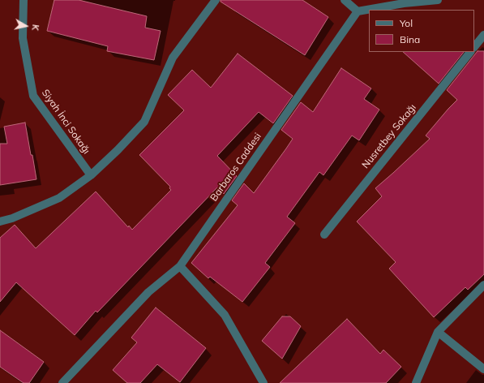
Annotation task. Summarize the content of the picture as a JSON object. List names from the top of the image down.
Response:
{
  "streets": {
    "street": ["Siyah İnci Sokağı", "Nusretbey Sokağı", "Barbaros Caddesi"]
  },
  "legend": ["Yol", "Bina"],
  "north": "right"
}
